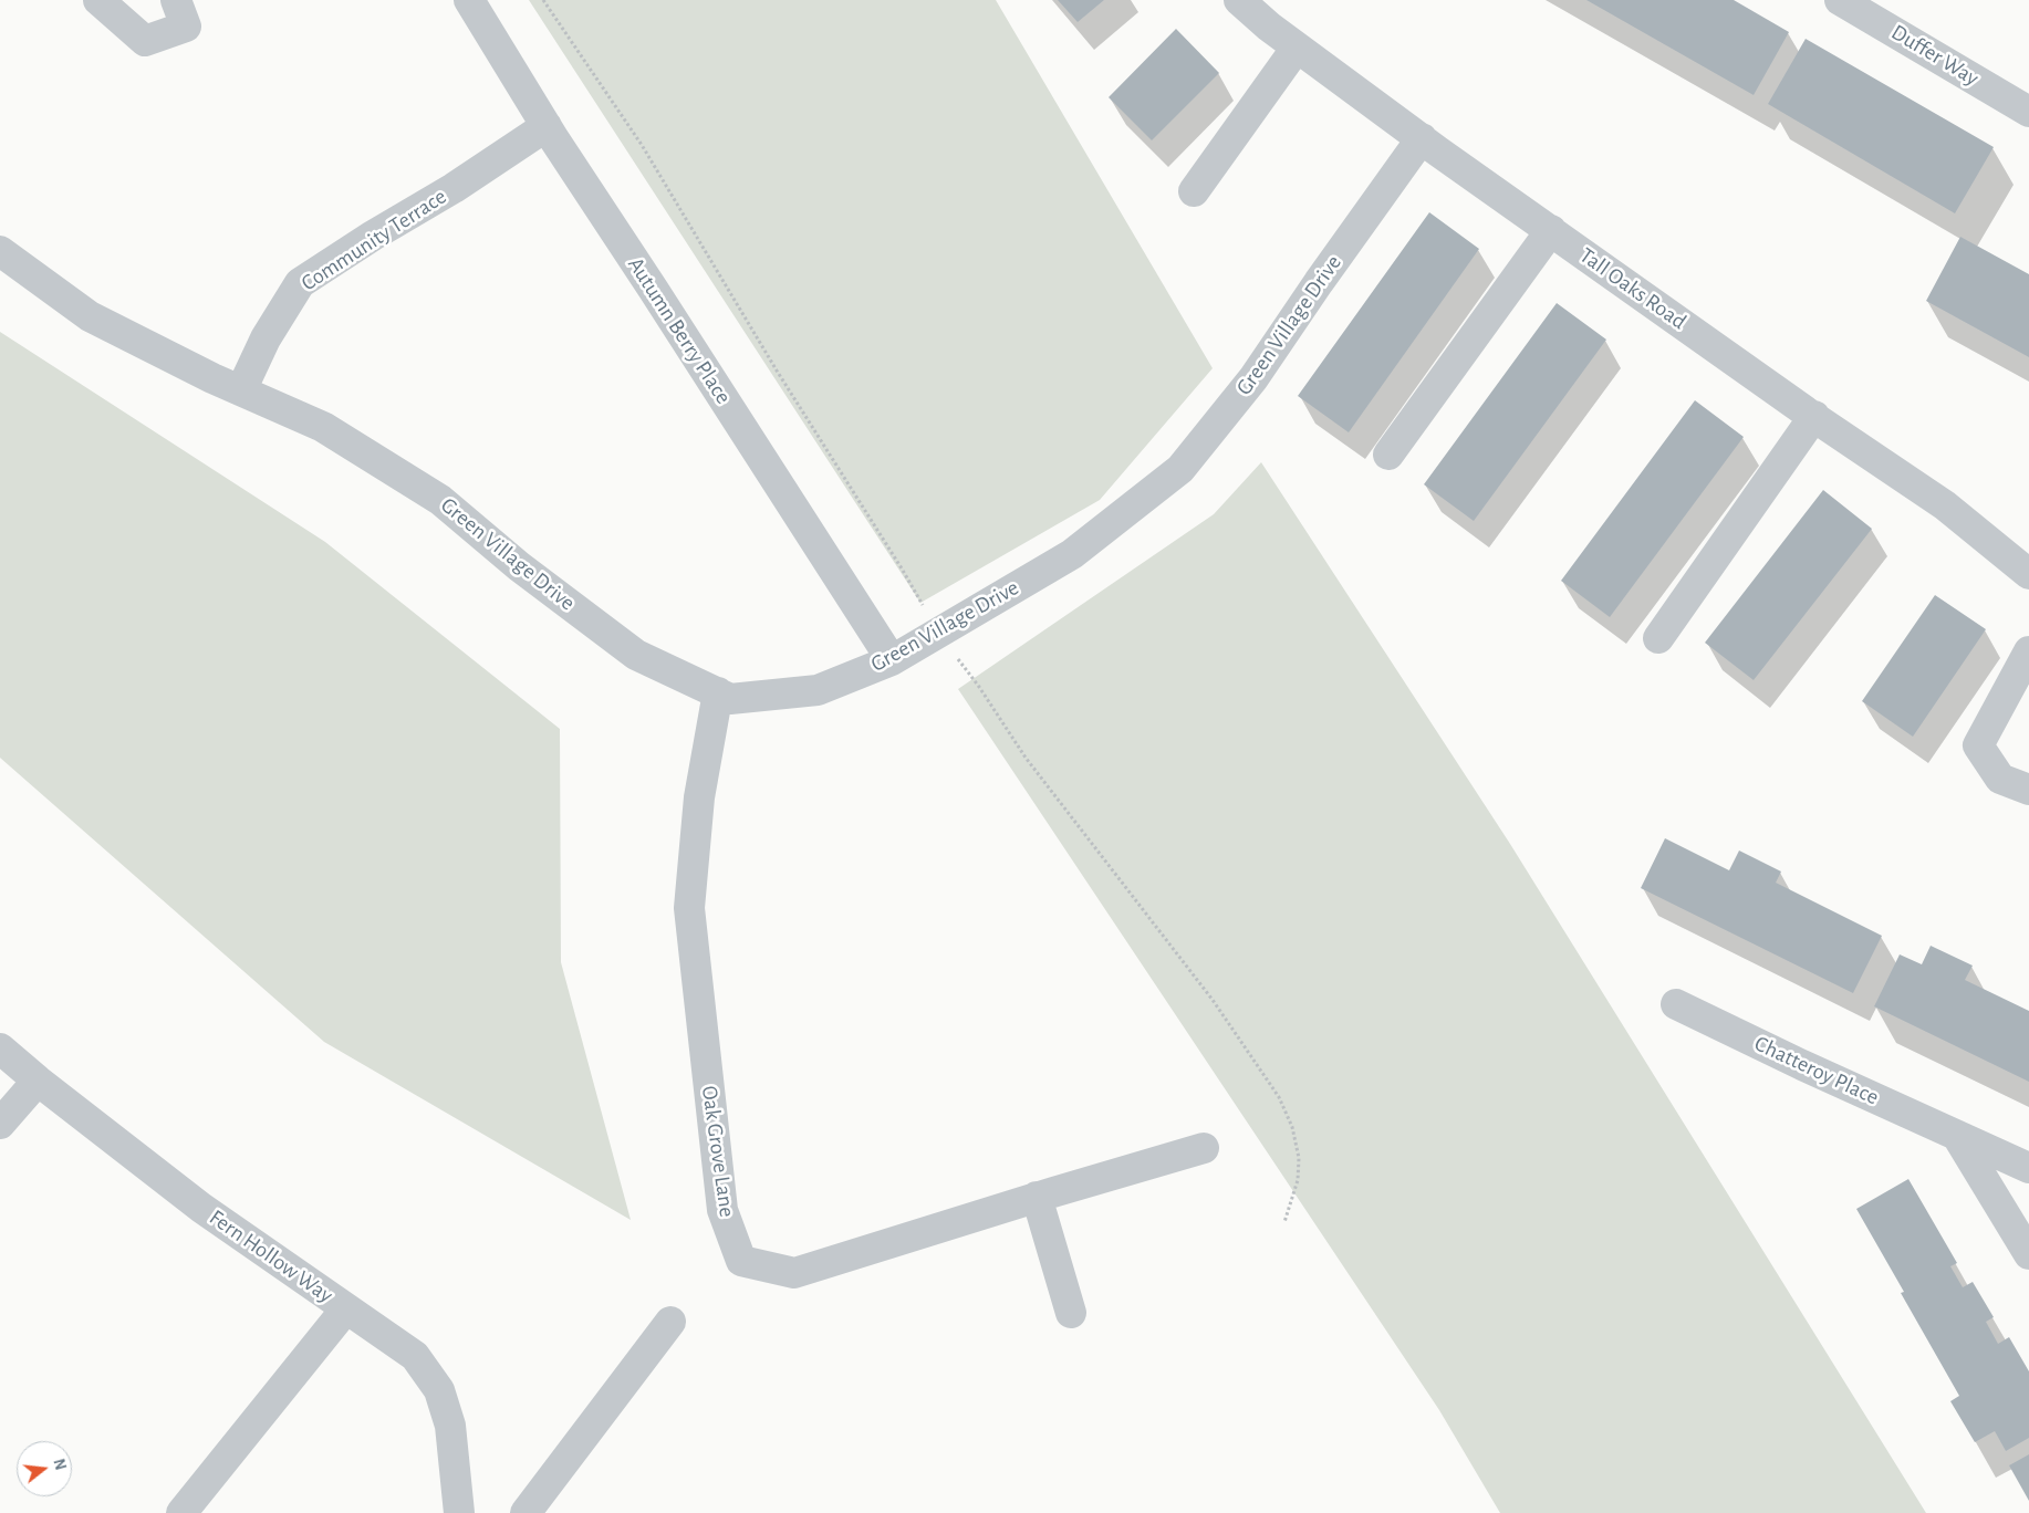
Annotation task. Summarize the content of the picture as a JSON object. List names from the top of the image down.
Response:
{
  "streets": {
    "street": [
      "Duffer Way",
      "Community Terrace",
      "Tall Oaks Road",
      "Green Village Drive",
      "Autumn Berry Place",
      "Chatteroy Place",
      "Oak Grove Lane",
      "Fern Hollow Way"
    ]
  },
  "crossings": [
    ["Community Terrace", "Green Village Drive"],
    ["Community Terrace", "Autumn Berry Place"],
    ["Tall Oaks Road", "Green Village Drive"],
    ["Green Village Drive", "Autumn Berry Place"],
    ["Green Village Drive", "Oak Grove Lane"]
  ],
  "north": "right"
}
